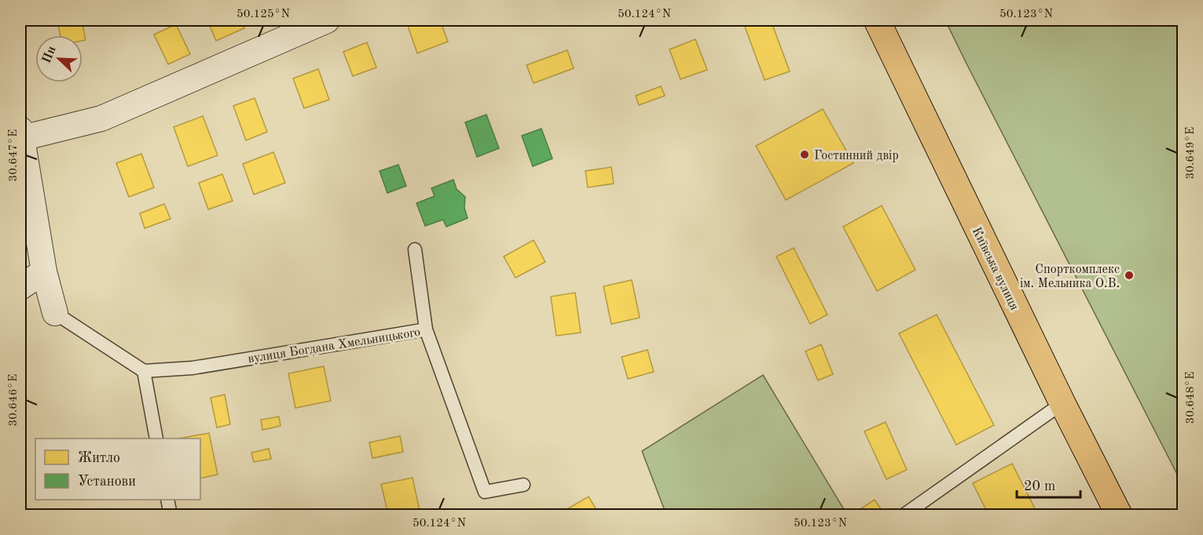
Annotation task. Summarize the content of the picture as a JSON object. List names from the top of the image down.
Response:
{
  "streets": {
    "main road": ["Київська вулиця"],
    "lane": ["вулиця Богдана Хмельницького"]
  },
  "places": ["Гостинний двір", "Спорткомплекс ім. Мельника О.В."],
  "legend": ["Житло", "Установи"],
  "scale_bar": "20 m",
  "north": "top left",
  "coordinates": [
    "50.125°N",
    "50.124°N",
    "50.123°N",
    "30.649°E",
    "30.647°E",
    "30.648°E",
    "30.646°E"
  ]
}
